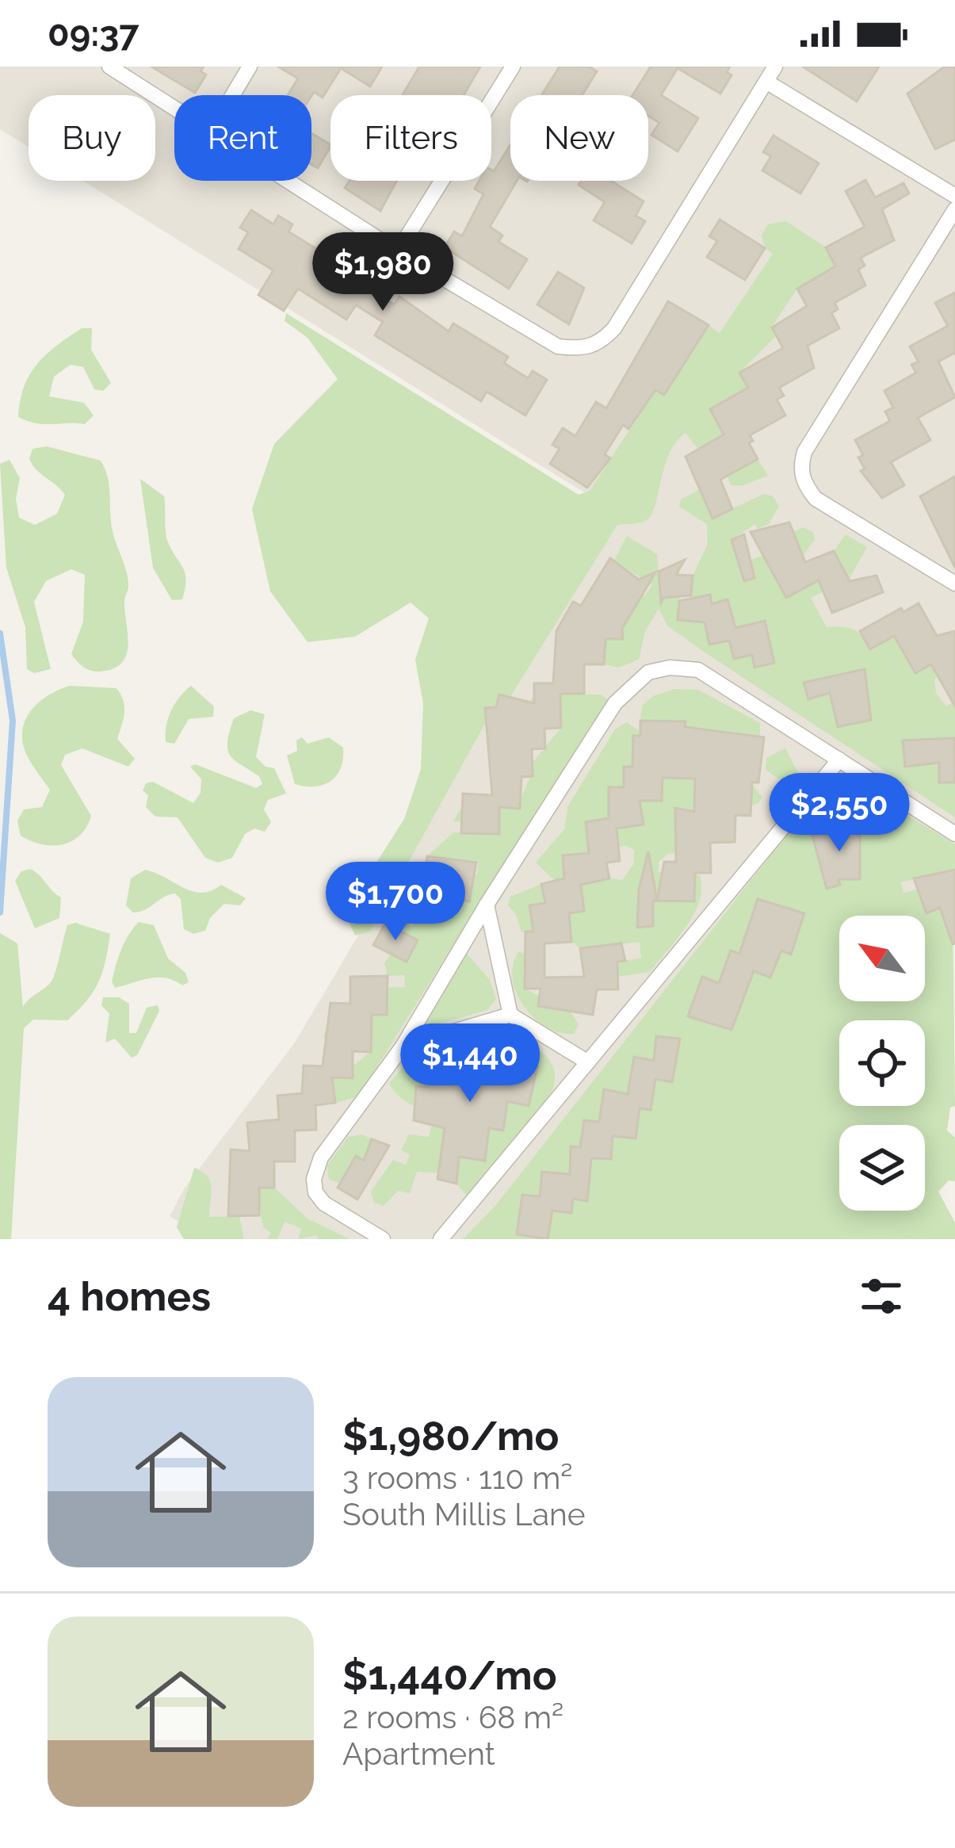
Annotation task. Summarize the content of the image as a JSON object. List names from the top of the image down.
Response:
{
  "north": "top left",
  "page": {
    "status": "09:37",
    "chip": [
      "Buy",
      "Rent",
      "Filters",
      "New"
    ],
    "price": [
      "$1,980",
      "$2,550",
      "$1,700",
      "$1,440"
    ],
    "heading": "4 homes",
    "list": [
      {
        "name": "$1,980/mo",
        "note": "3 rooms · 110 m² · South Millis Lane"
      },
      {
        "name": "$1,440/mo",
        "note": "2 rooms · 68 m² · Apartment"
      }
    ]
  }
}
